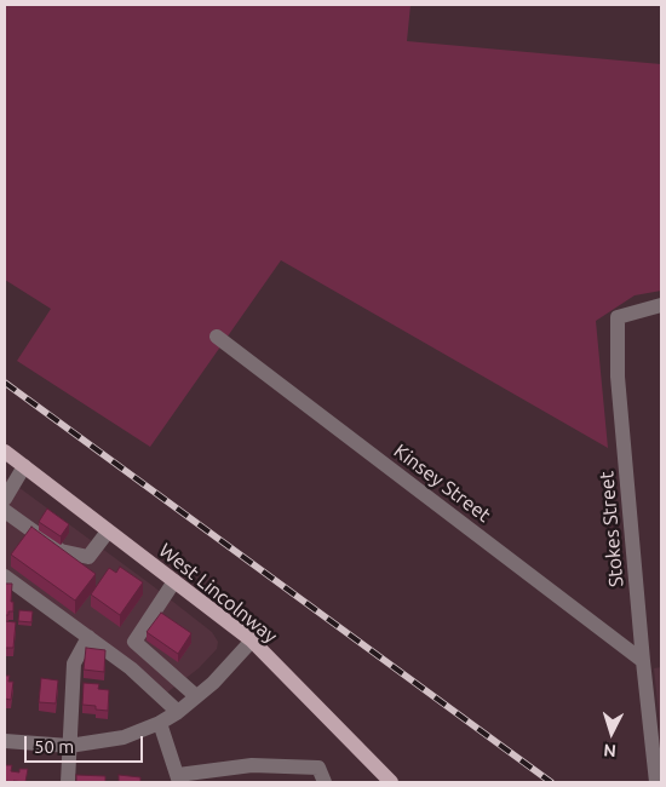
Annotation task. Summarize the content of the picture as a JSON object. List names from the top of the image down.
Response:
{
  "streets": {
    "main road": ["West Lincolnway"],
    "street": ["Kinsey Street", "Stokes Street"]
  },
  "crossings": [
    ["Kinsey Street", "Stokes Street"]
  ],
  "scale_bar": "50 m",
  "north": "bottom"
}
